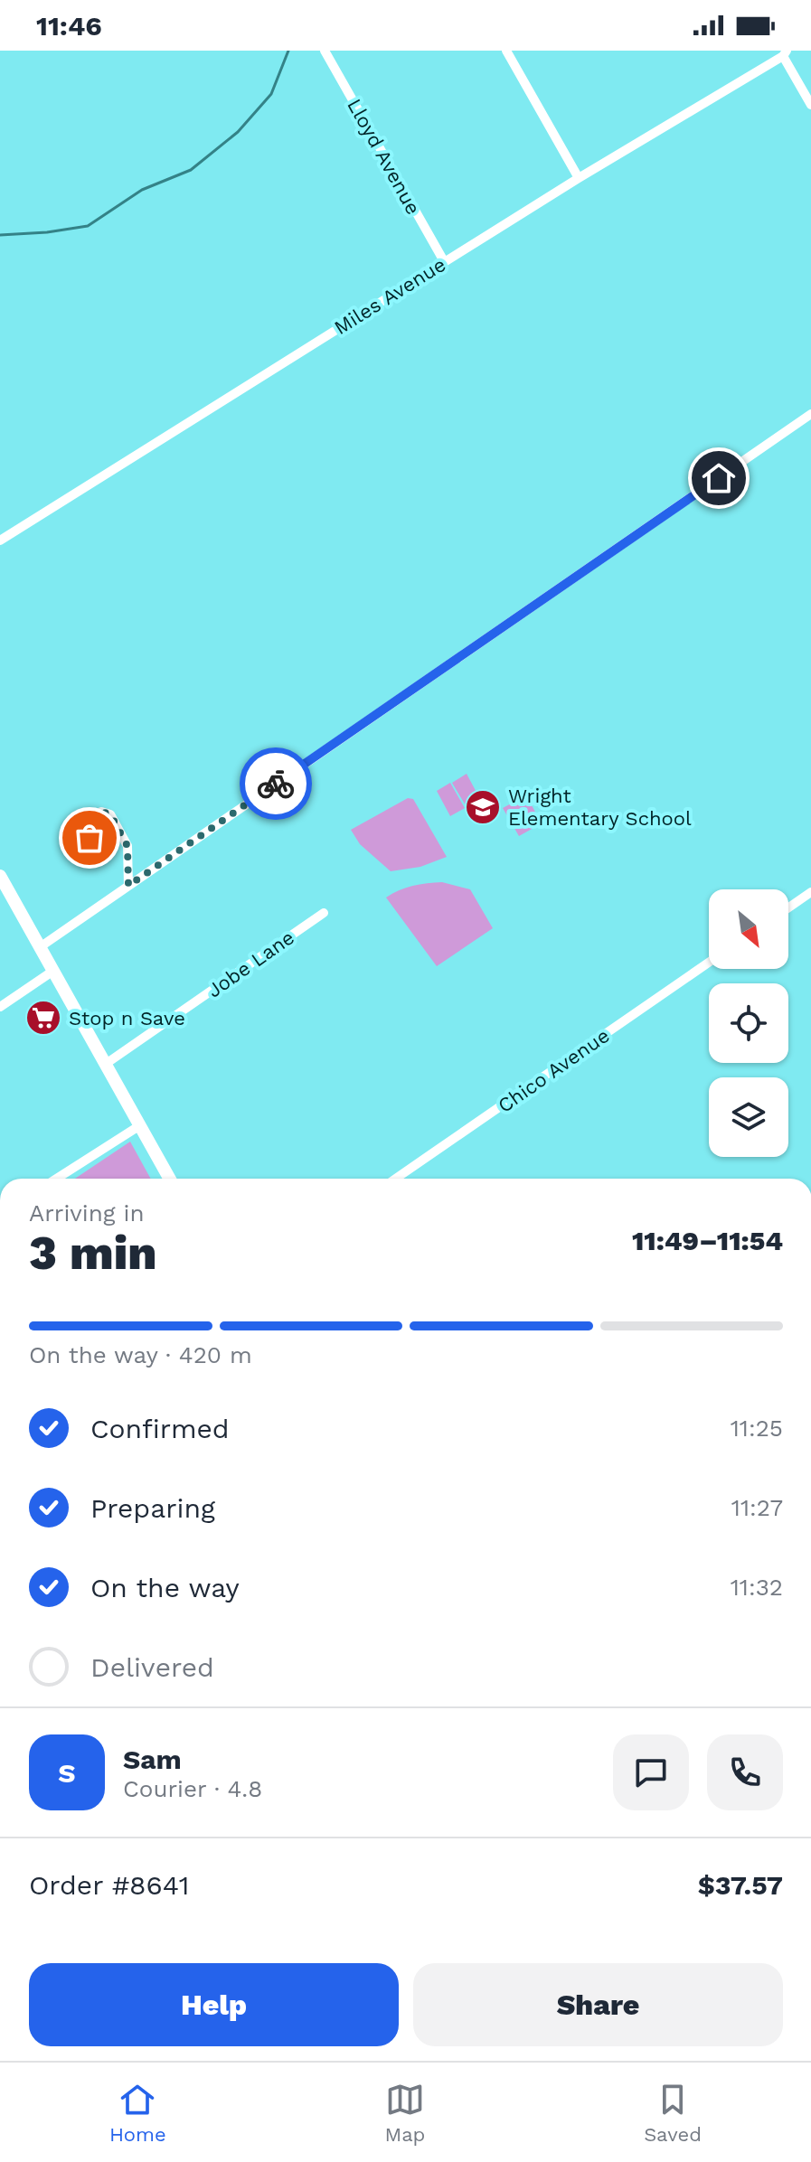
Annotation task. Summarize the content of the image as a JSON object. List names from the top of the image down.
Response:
{
  "streets": {
    "street": [
      "Lloyd Avenue",
      "Miles Avenue",
      "Jobe Lane",
      "Chico Avenue"
    ]
  },
  "crossings": [
    ["Lloyd Avenue", "Miles Avenue"]
  ],
  "places": {
    "school or university": ["Wright Elementary School"],
    "supermarket": ["Stop n Save"]
  },
  "north": "bottom right",
  "page": {
    "status": "11:46",
    "heading": ["3 min", "Arriving in", "11:49–11:54"],
    "panel": [
      "Sam",
      "Courier · 4.8",
      "Order #8641",
      "$37.57"
    ],
    "bar": "On the way · 420 m",
    "list": [
      ["Confirmed", "11:25"],
      ["Preparing", "11:27"],
      ["On the way", "11:32"],
      "Delivered"
    ],
    "round": "S",
    "buttons": ["Help", "Share"],
    "tabs": ["Home", "Map", "Saved"]
  }
}
